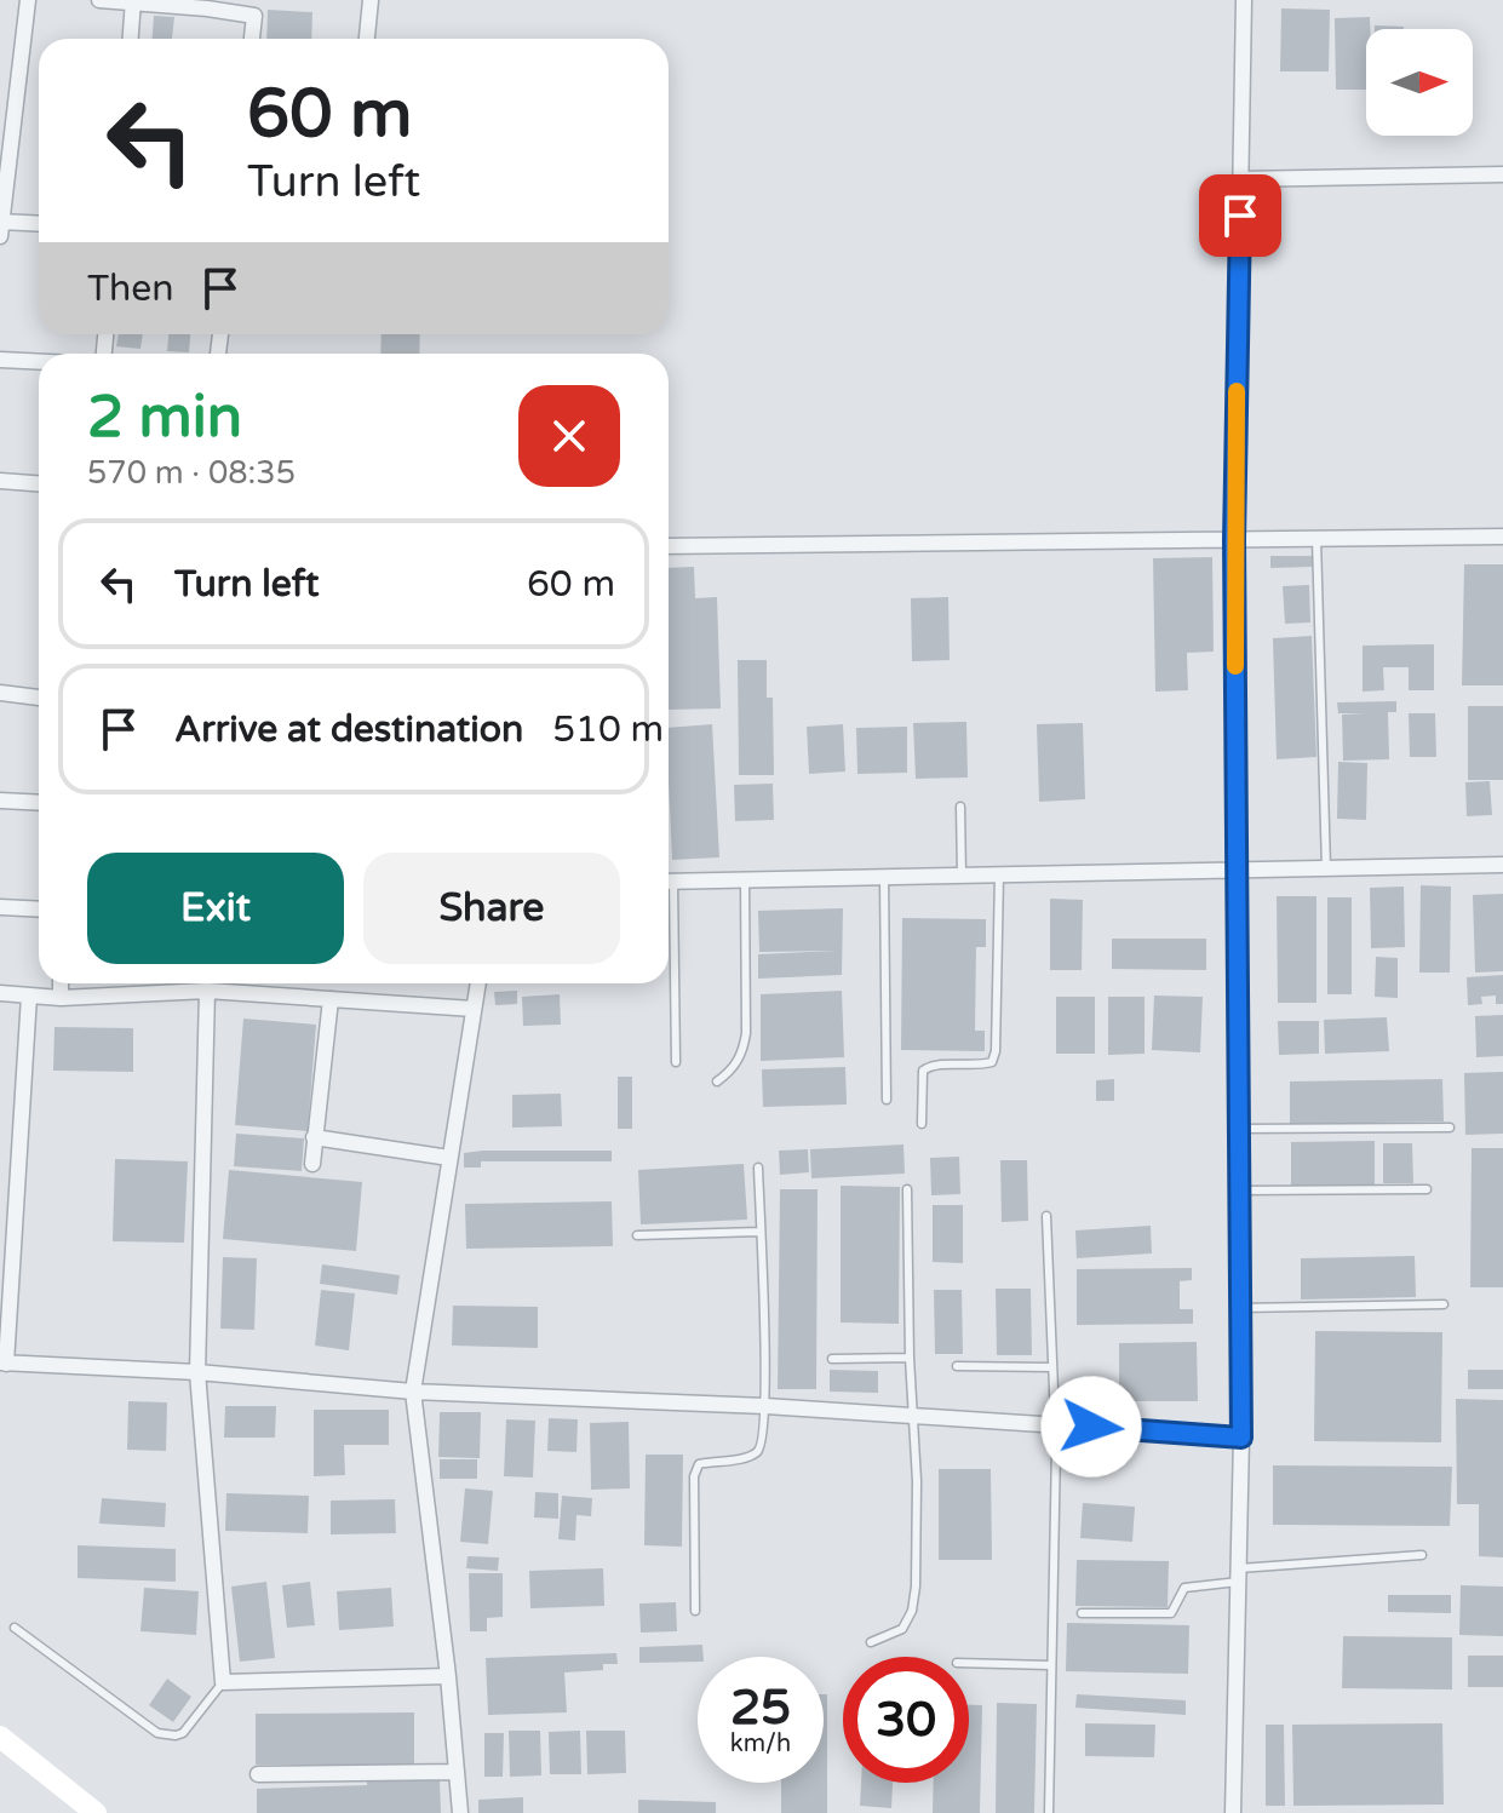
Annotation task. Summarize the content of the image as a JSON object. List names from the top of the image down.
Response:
{
  "north": "right",
  "page": {
    "turn": ["60 m", "Turn left"],
    "then": "Then",
    "heading": ["2 min", "570 m · 08:35"],
    "list": [
      {
        "name": "Turn left",
        "value": "60 m"
      },
      {
        "name": "Arrive at destination",
        "value": "510 m"
      }
    ],
    "buttons": ["Exit", "Share"],
    "speed": "25 km/h",
    "limit": "30"
  }
}
